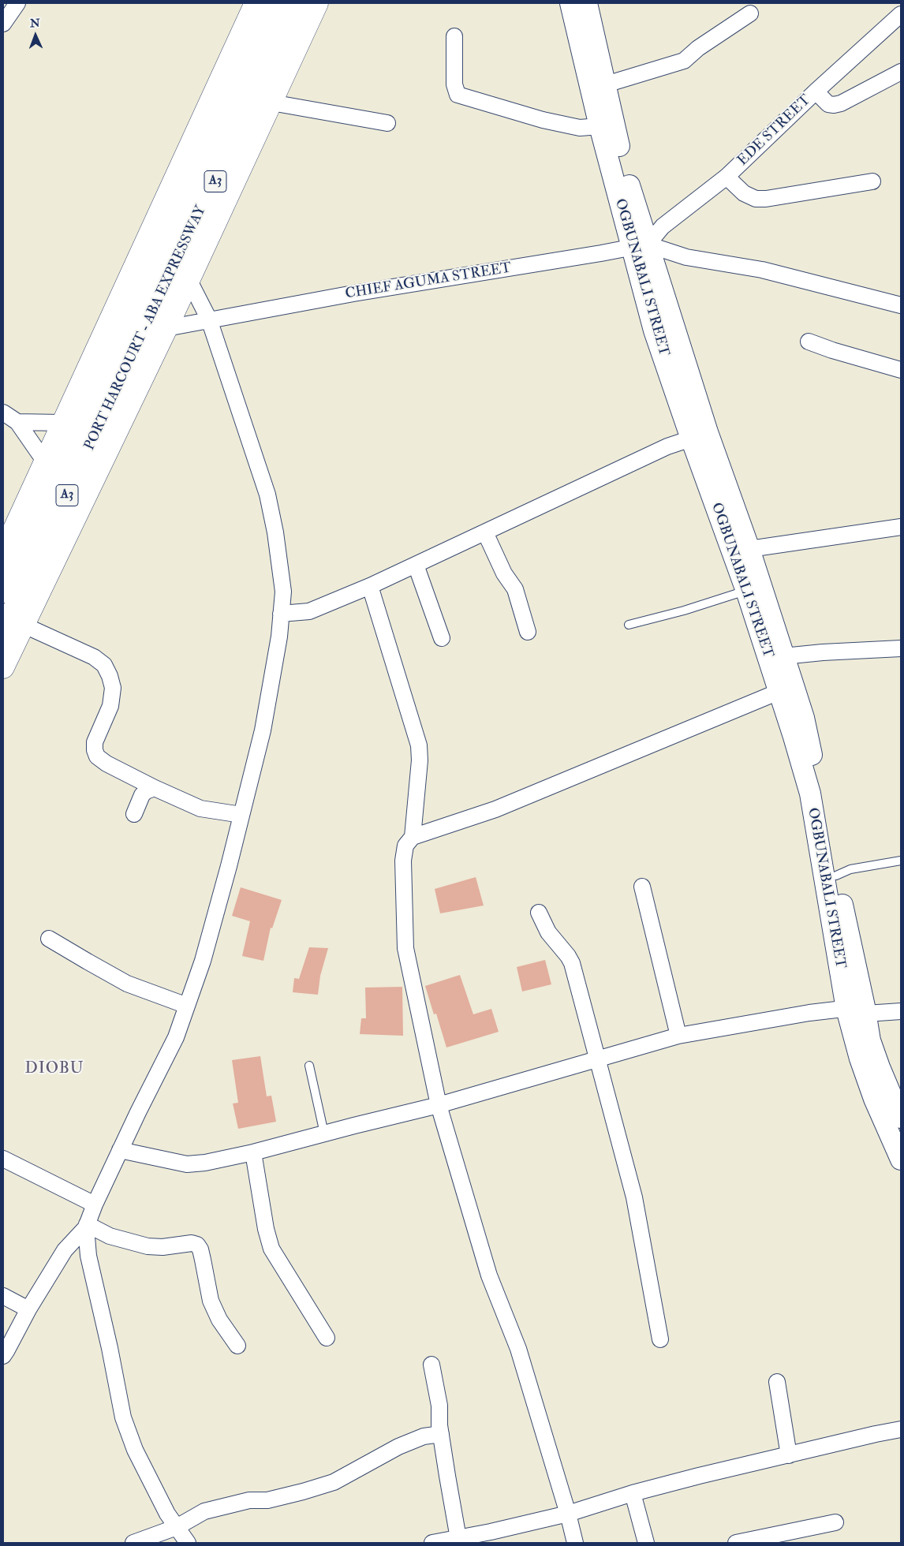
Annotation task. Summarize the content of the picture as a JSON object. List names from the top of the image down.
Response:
{
  "streets": {
    "main road": ["A3", "PORT HARCOURT - ABA EXPRESSWAY"],
    "street": ["EDE STREET", "OGBUNABALI STREET", "CHIEF AGUMA STREET"]
  },
  "crossings": [
    ["EDE STREET", "OGBUNABALI STREET"],
    ["EDE STREET", "CHIEF AGUMA STREET"],
    ["OGBUNABALI STREET", "CHIEF AGUMA STREET"]
  ],
  "districts": ["DIOBU"],
  "north": "top"
}
